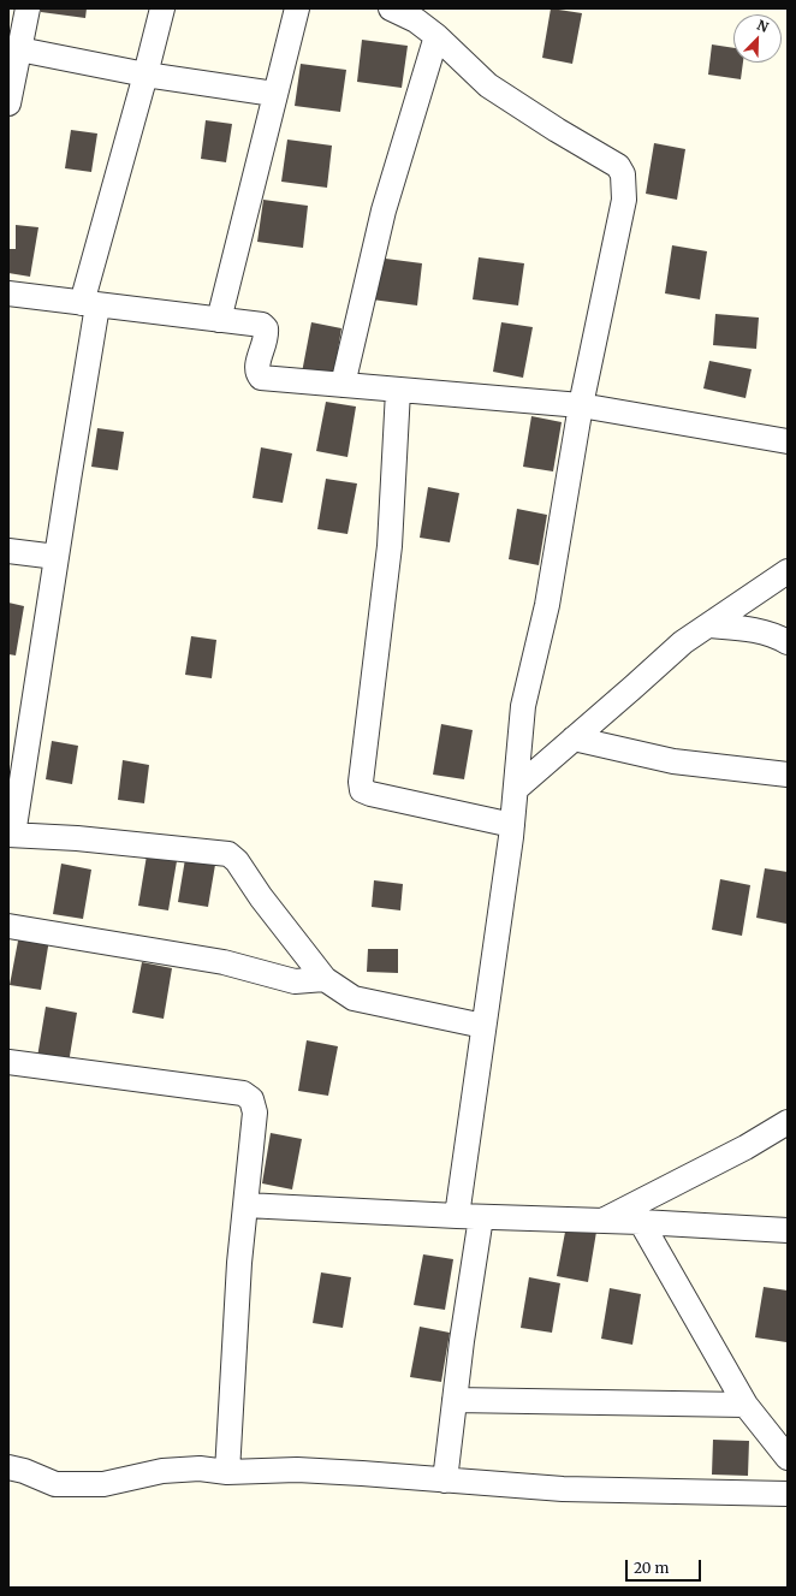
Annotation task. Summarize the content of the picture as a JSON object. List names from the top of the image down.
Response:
{
  "scale_bar": "20 m",
  "north": "top right"
}
